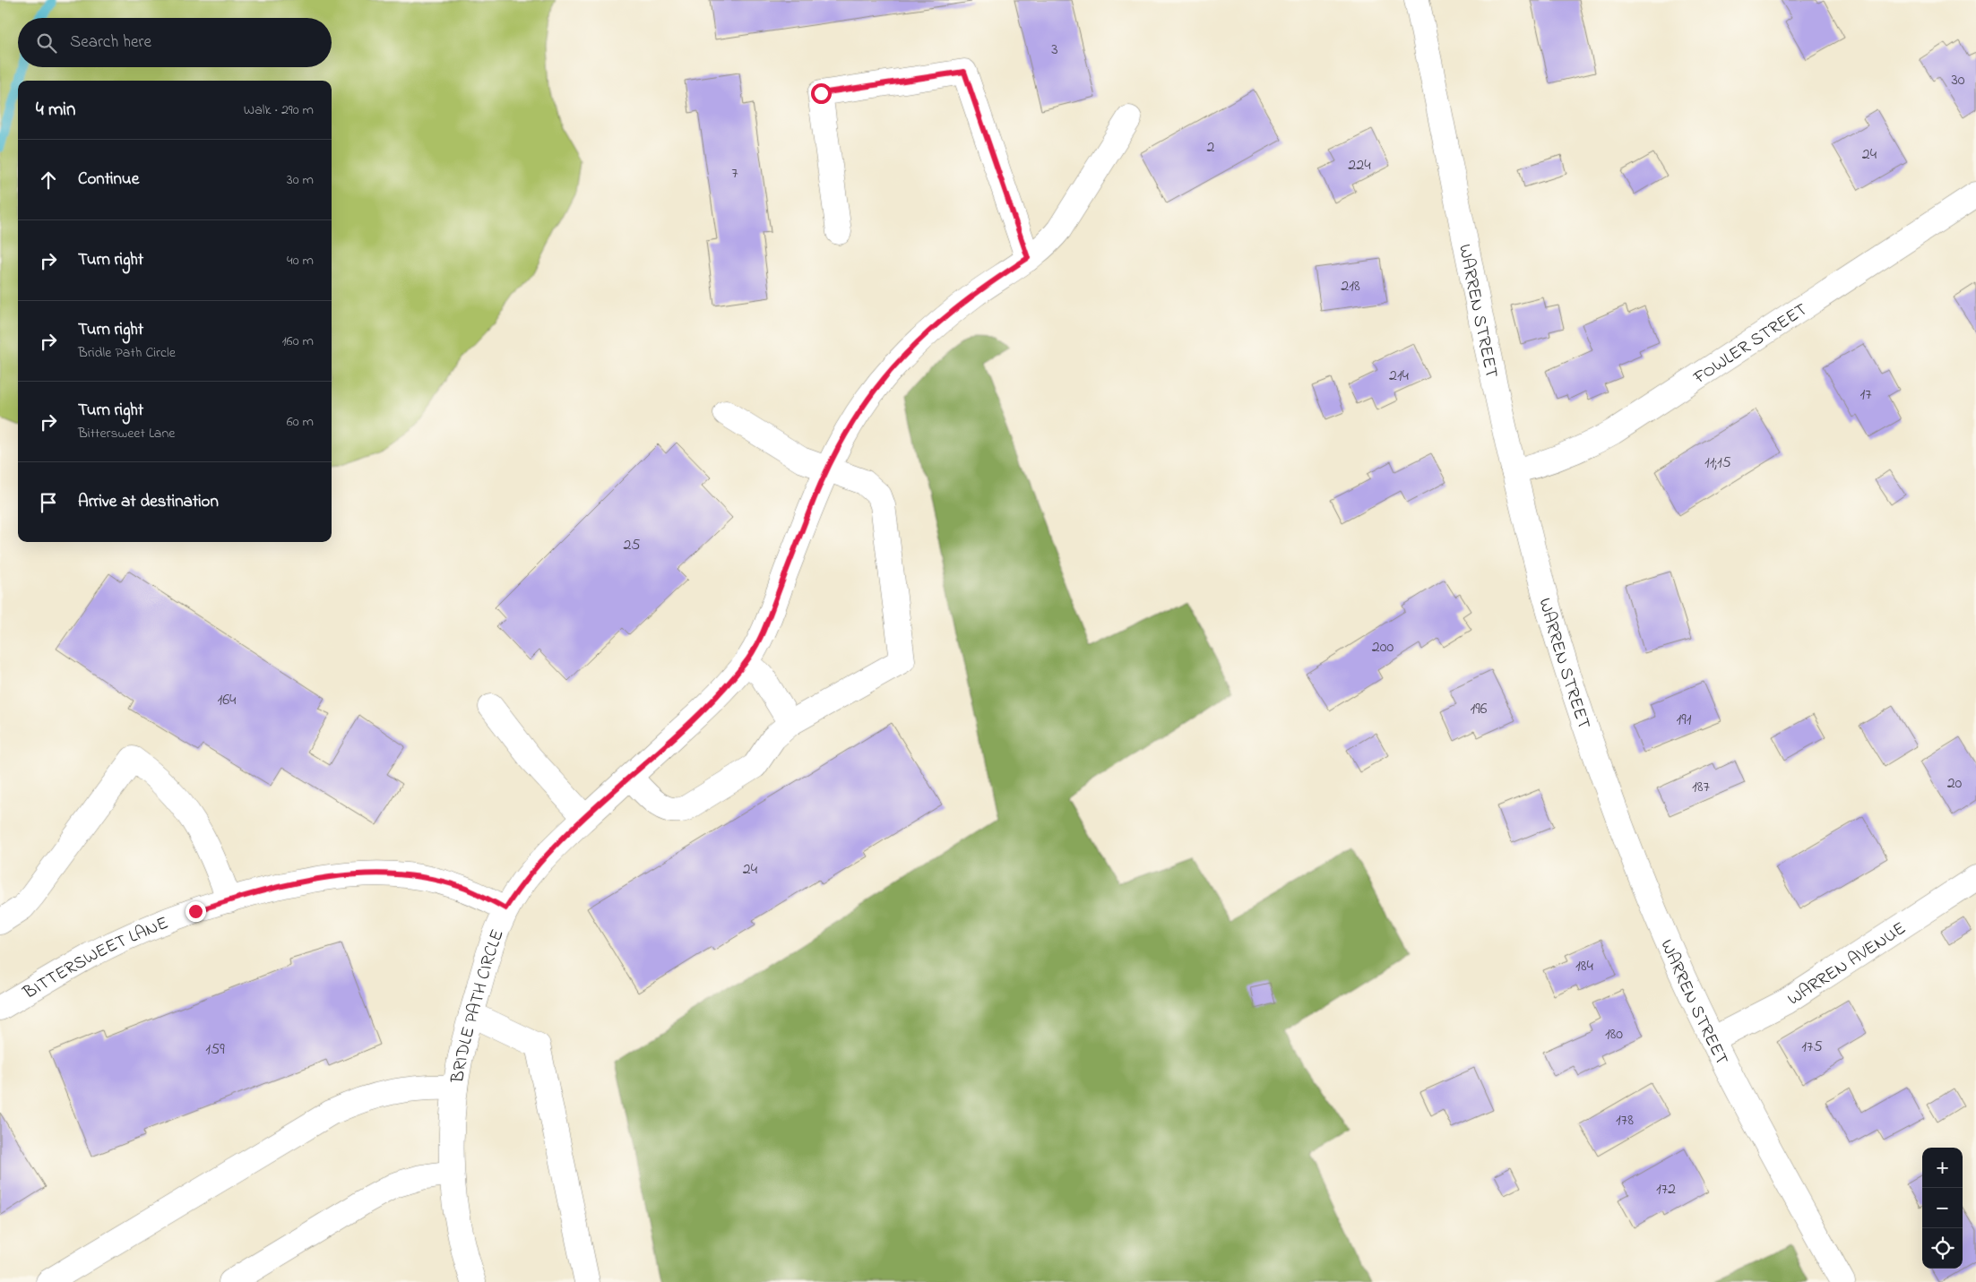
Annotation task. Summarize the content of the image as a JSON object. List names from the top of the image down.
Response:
{
  "streets": {
    "street": [
      "WARREN STREET",
      "FOWLER STREET",
      "BITTERSWEET LANE",
      "WARREN AVENUE",
      "BRIDLE PATH CIRCLE"
    ]
  },
  "crossings": [
    ["WARREN STREET", "FOWLER STREET"],
    ["WARREN STREET", "WARREN AVENUE"],
    ["BITTERSWEET LANE", "BRIDLE PATH CIRCLE"]
  ],
  "house_numbers": [
    "3",
    "30",
    "2",
    "24",
    "224",
    "7",
    "218",
    "214",
    "17",
    "11;15",
    "25",
    "200",
    "164",
    "196",
    "191",
    "20",
    "187",
    "24",
    "184",
    "180",
    "175",
    "159",
    "178",
    "172"
  ],
  "page": {
    "search": "Search here",
    "heading": ["4 min", "Walk · 290 m"],
    "list": [
      ["Continue", "30 m"],
      ["Turn right", "40 m"],
      ["Turn right", "Bridle Path Circle", "160 m"],
      ["Turn right", "Bittersweet Lane", "60 m"],
      "Arrive at destination"
    ],
    "map_buttons": ["+", "−"]
  }
}
